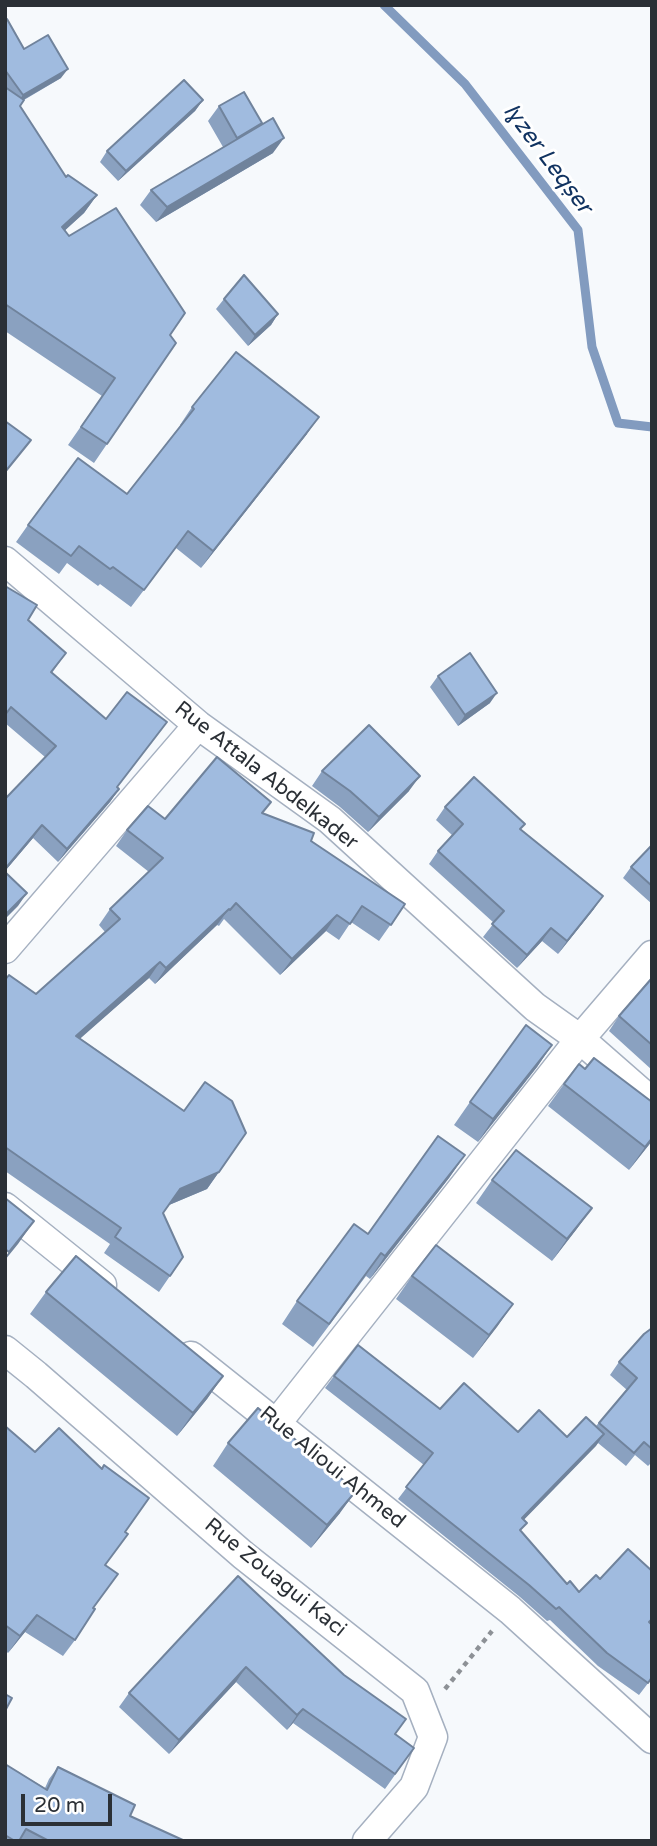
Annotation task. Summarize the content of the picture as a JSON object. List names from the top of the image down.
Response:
{
  "streets": {
    "street": ["Rue Attala Abdelkader", "Rue Alioui Ahmed", "Rue Zouagui Kaci"]
  },
  "water": ["Iɣzer Leqṣer"],
  "scale_bar": "20 m"
}
